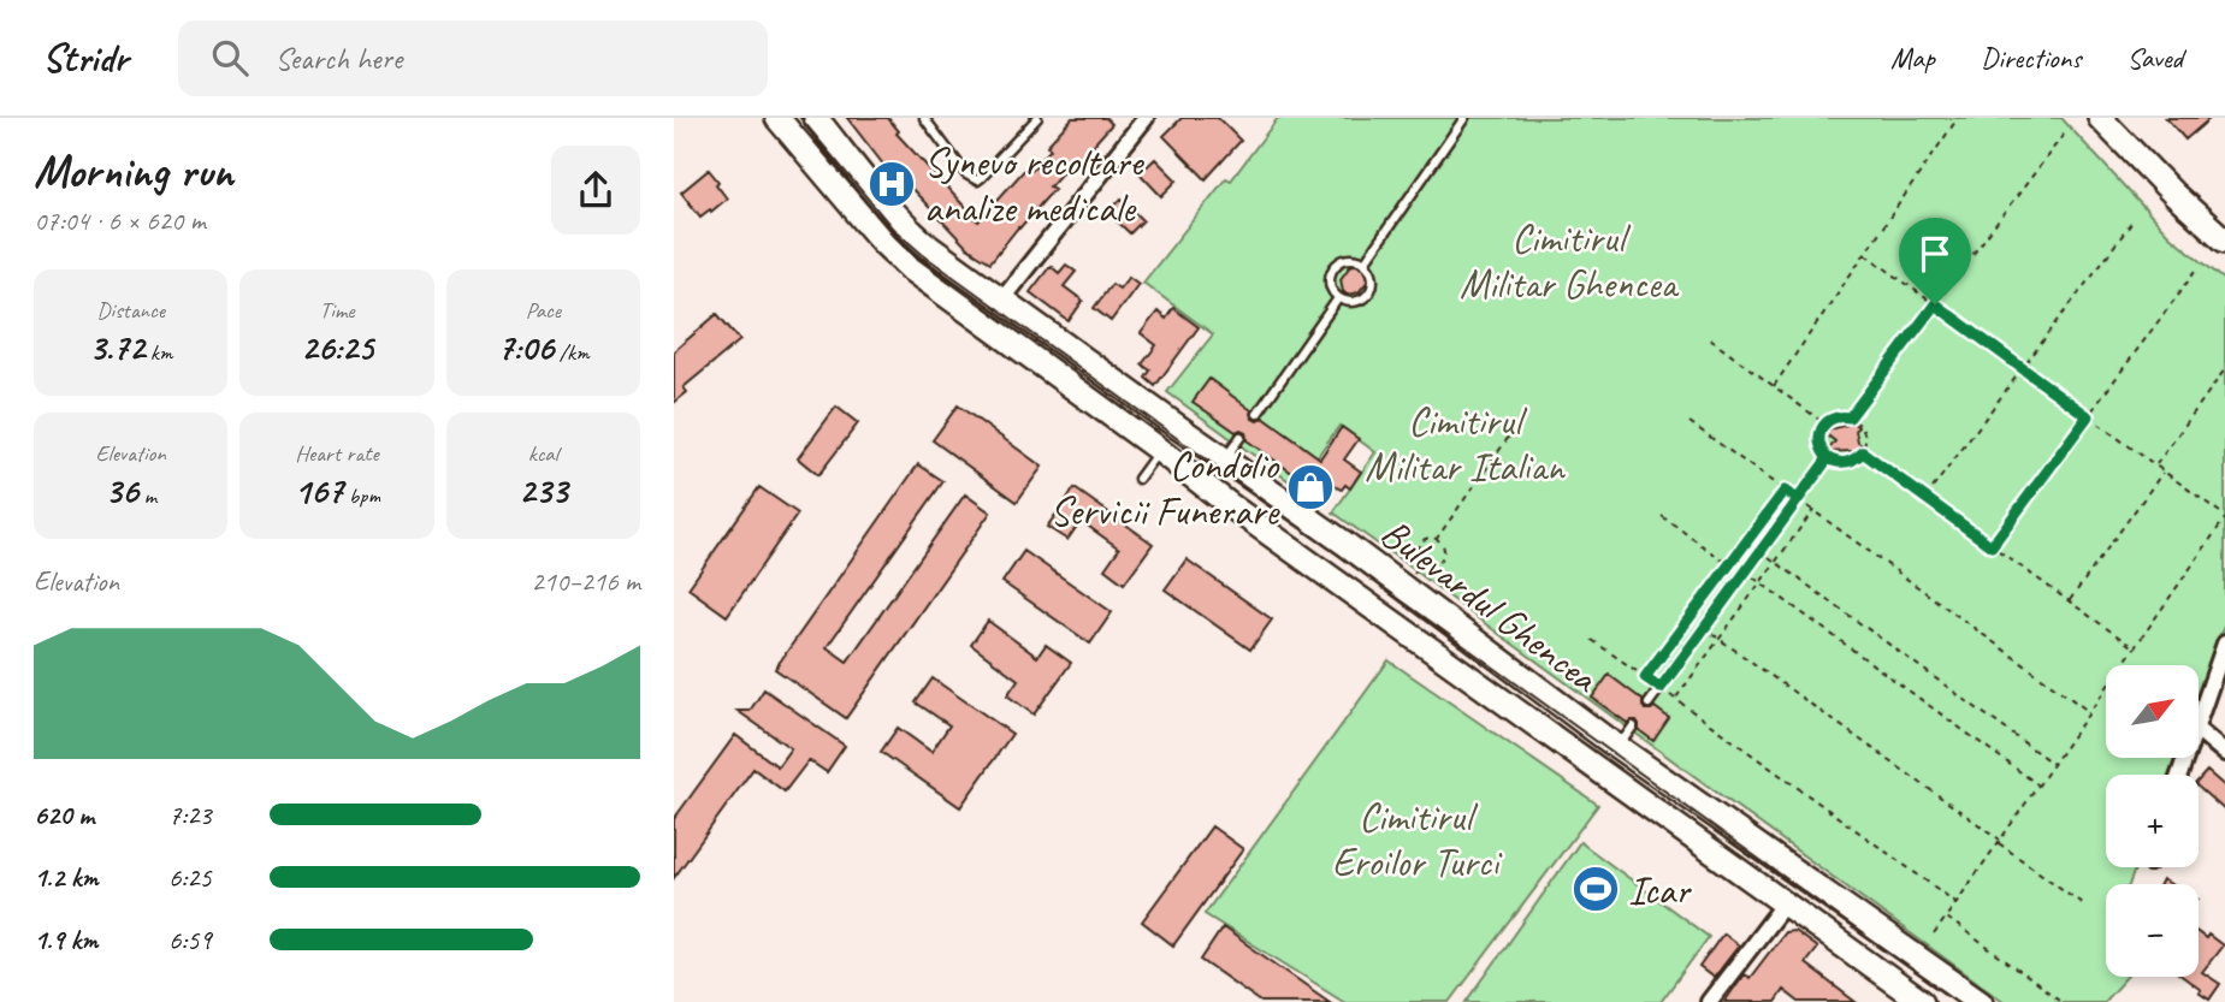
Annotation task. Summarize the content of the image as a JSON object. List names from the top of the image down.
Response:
{
  "streets": {
    "main road": ["Bulevardul Ghencea"]
  },
  "parks": ["Cimitirul Militar Ghencea", "Cimitirul Militar Italian", "Cimitirul Eroilor Turci"],
  "places": {
    "hospital": ["Synevo recoltare analize medicale"],
    "shop": ["Condolio Servicii Funerare"],
    "sports": ["Icar"]
  },
  "north": "top right",
  "page": {
    "header": "Stridr",
    "search": "Search here",
    "nav": ["Map", "Directions", "Saved"],
    "heading": ["Morning run", "07:04 · 6 × 620 m"],
    "stats": [
      ["Distance", "3.72 km"],
      ["Time", "26:25"],
      ["Pace", "7:06 /km"],
      ["Elevation", "36 m"],
      ["Heart rate", "167 bpm"],
      ["kcal", "233"]
    ],
    "chart": ["Elevation", "210–216 m"],
    "map_buttons": ["+", "−"],
    "list": [
      {
        "name": "620 m",
        "note": "7:23"
      },
      {
        "name": "1.2 km",
        "note": "6:25"
      },
      {
        "name": "1.9 km",
        "note": "6:59"
      }
    ]
  }
}
